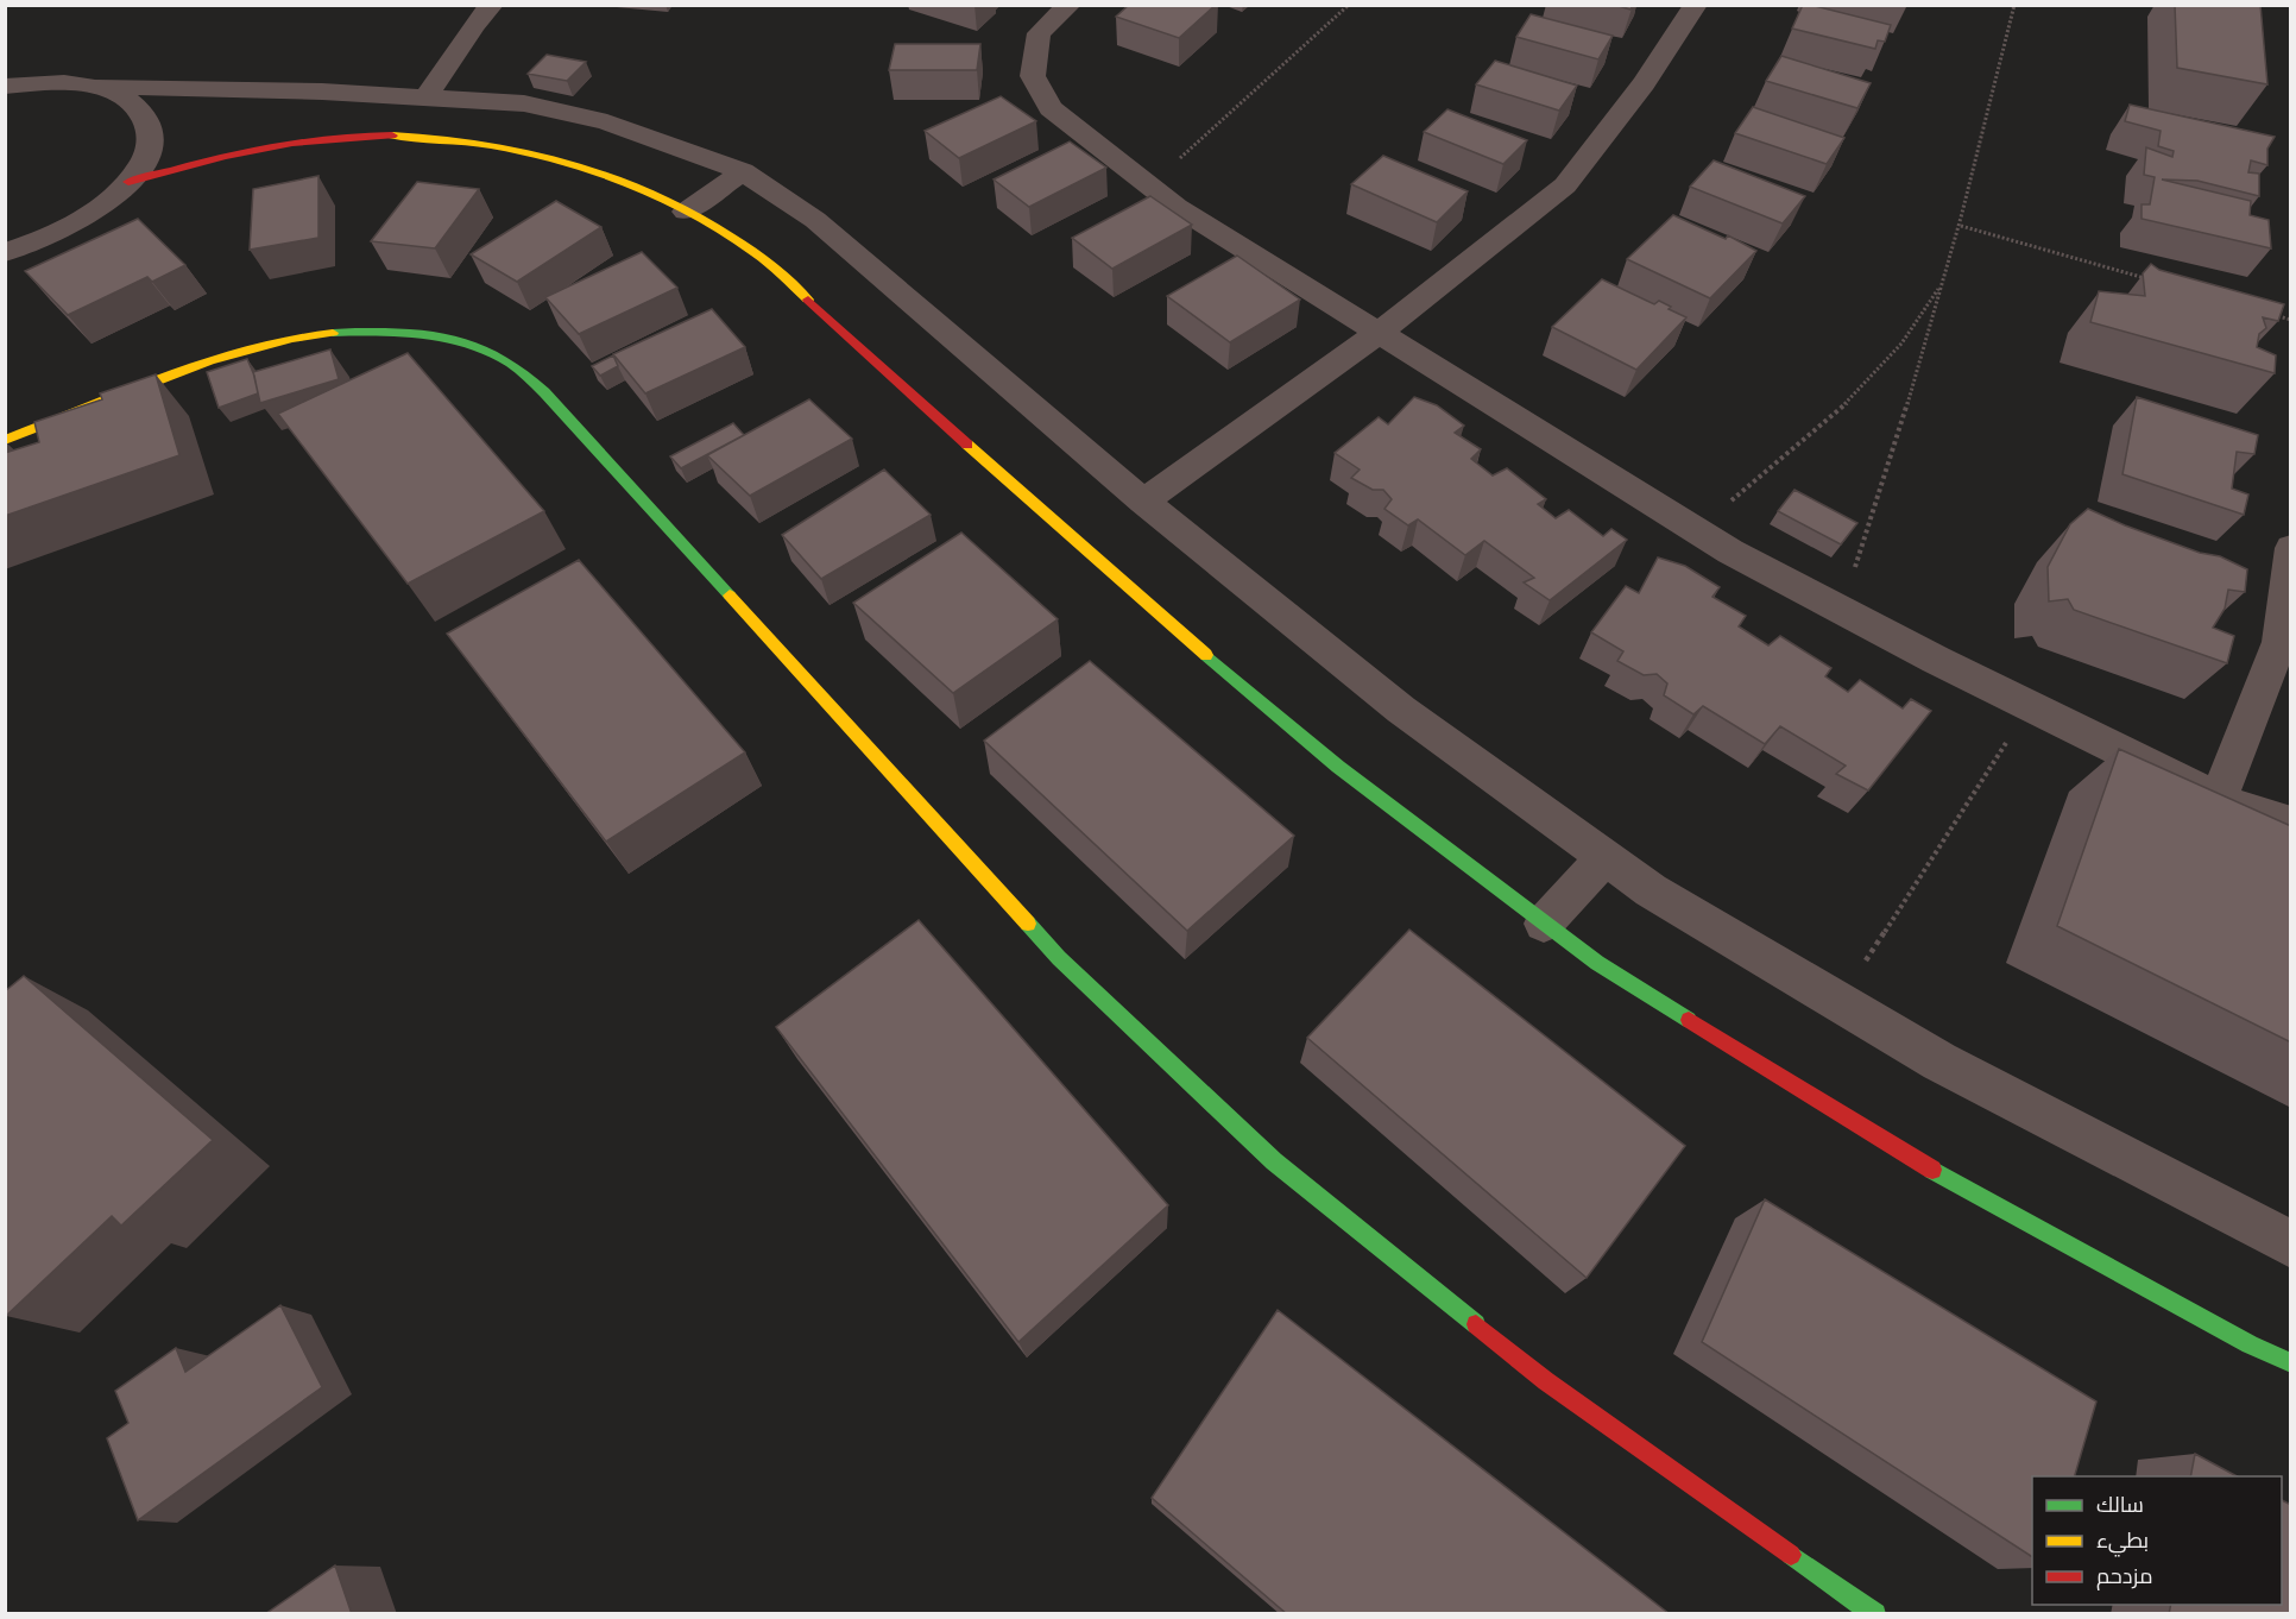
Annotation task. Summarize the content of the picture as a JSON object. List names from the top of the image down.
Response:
{
  "legend": ["سالك", "بطيء", "مزدحم"]
}
